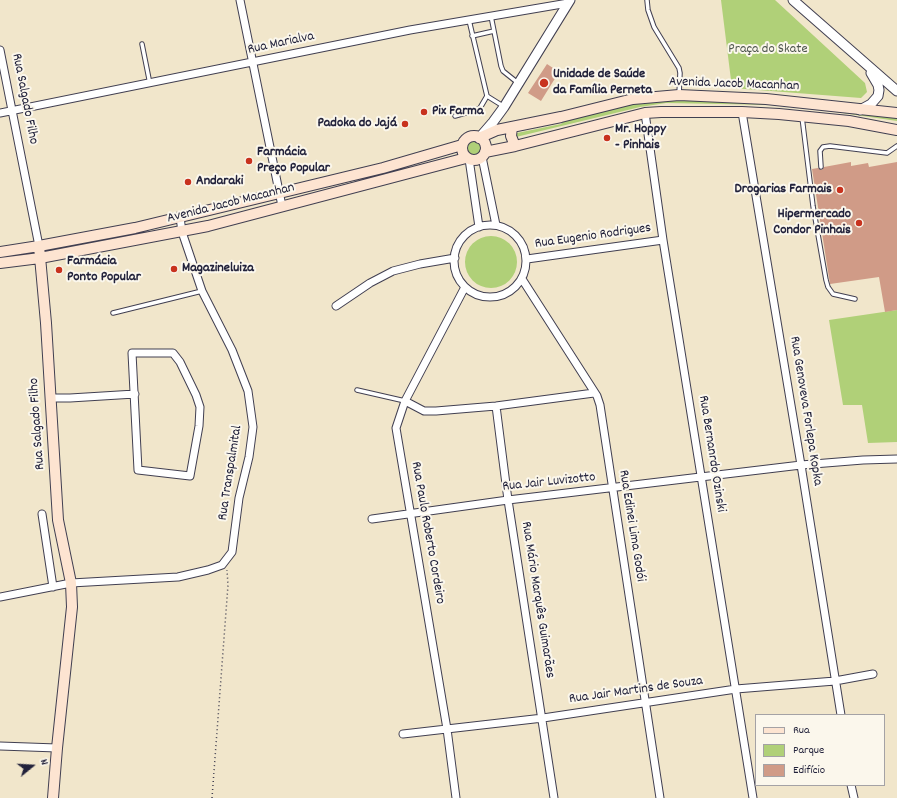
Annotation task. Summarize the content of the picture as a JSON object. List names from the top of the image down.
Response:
{
  "streets": {
    "main road": ["Avenida Jacob Macanhan", "Rua Salgado Filho"],
    "street": [
      "Rua Marialva",
      "Rua Eugenio Rodrigues",
      "Rua Genoveva Forlepa Kopka",
      "Rua Bernanrdo Ozinski",
      "Rua Transpalmital",
      "Rua Jair Luvizotto",
      "Rua Edinei Lima Godói",
      "Rua Paulo Roberto Cordeiro",
      "Rua Mário Marquês Guimarães",
      "Rua Jair Martins de Souza"
    ]
  },
  "crossings": [
    ["Rua Marialva", "Rua Salgado Filho"],
    ["Avenida Jacob Macanhan", "Rua Salgado Filho"],
    ["Avenida Jacob Macanhan", "Rua Genoveva Forlepa Kopka"],
    ["Avenida Jacob Macanhan", "Rua Bernanrdo Ozinski"],
    ["Avenida Jacob Macanhan", "Rua Transpalmital"],
    ["Rua Eugenio Rodrigues", "Rua Bernanrdo Ozinski"],
    ["Rua Eugenio Rodrigues", "Rua Edinei Lima Godói"],
    ["Rua Eugenio Rodrigues", "Rua Paulo Roberto Cordeiro"],
    ["Rua Genoveva Forlepa Kopka", "Rua Jair Luvizotto"],
    ["Rua Genoveva Forlepa Kopka", "Rua Jair Martins de Souza"],
    ["Rua Bernanrdo Ozinski", "Rua Jair Luvizotto"],
    ["Rua Bernanrdo Ozinski", "Rua Jair Martins de Souza"],
    ["Rua Jair Luvizotto", "Rua Edinei Lima Godói"],
    ["Rua Jair Luvizotto", "Rua Paulo Roberto Cordeiro"],
    ["Rua Jair Luvizotto", "Rua Mário Marquês Guimarães"],
    ["Rua Edinei Lima Godói", "Rua Paulo Roberto Cordeiro"],
    ["Rua Edinei Lima Godói", "Rua Jair Martins de Souza"],
    ["Rua Paulo Roberto Cordeiro", "Rua Jair Martins de Souza"],
    ["Rua Mário Marquês Guimarães", "Rua Jair Martins de Souza"]
  ],
  "parks": ["Praça do Skate"],
  "places": [
    "Unidade de Saúde da Família Perneta",
    "Pix Farma",
    "Padoka do Jajá",
    "Mr. Hoppy - Pinhais",
    "Farmácia Preço Popular",
    "Andaraki",
    "Drogarias Farmais",
    "Hipermercado Condor Pinhais",
    "Magazineluiza",
    "Farmácia Ponto Popular"
  ],
  "legend": ["Rua", "Parque", "Edifício"],
  "north": "right"
}
